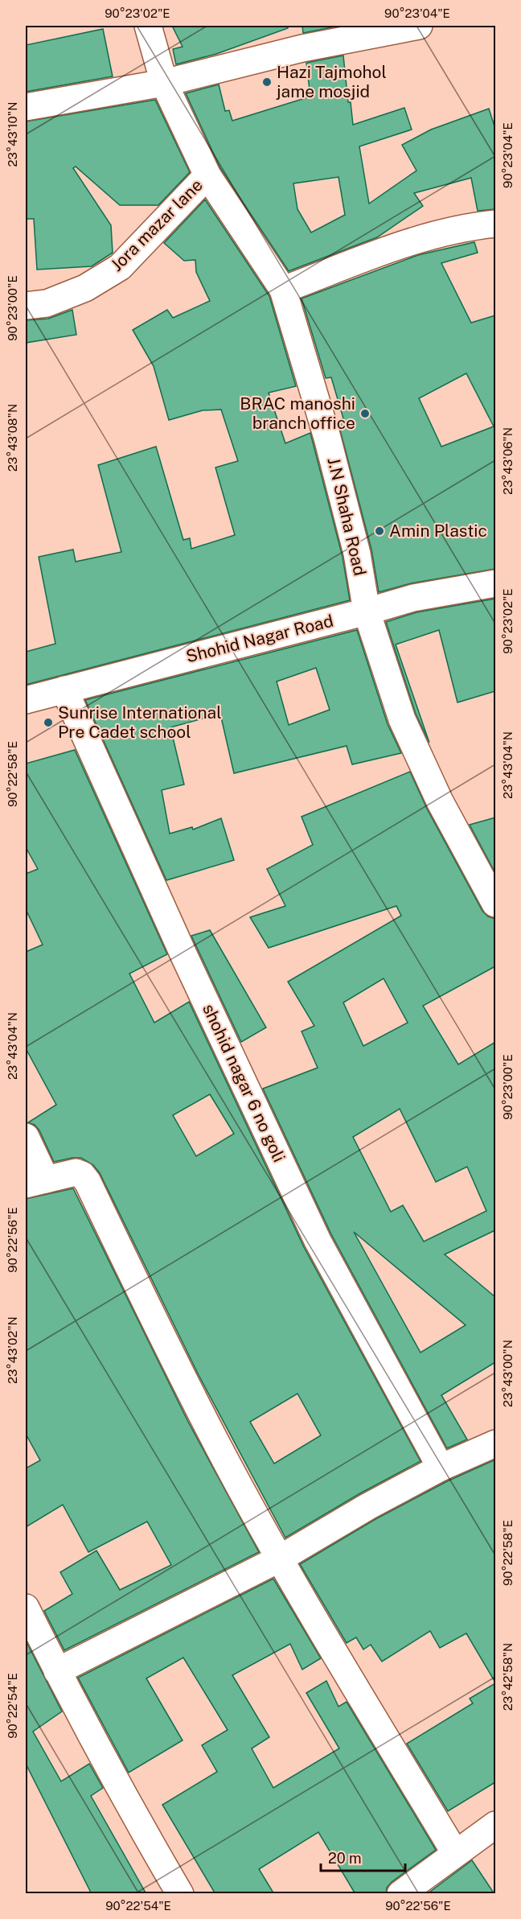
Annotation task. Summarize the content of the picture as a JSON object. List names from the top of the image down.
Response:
{
  "streets": {
    "street": [
      "Jora mazar lane",
      "J.N Shaha Road",
      "Shohid Nagar Road",
      "shohid nagar 6 no goli"
    ]
  },
  "crossings": [
    ["Jora mazar lane", "J.N Shaha Road"],
    ["J.N Shaha Road", "Shohid Nagar Road"],
    ["Shohid Nagar Road", "shohid nagar 6 no goli"]
  ],
  "places": [
    "Hazi Tajmohol jame mosjid",
    "BRAC manoshi branch office",
    "Amin Plastic",
    "Sunrise International Pre Cadet school"
  ],
  "scale_bar": "20 m",
  "coordinates": [
    "90°23'02\"E",
    "90°23'04\"E",
    "23°43'10\"N",
    "90°23'00\"E",
    "23°43'08\"N",
    "23°43'06\"N",
    "23°43'04\"N",
    "90°22'58\"E",
    "90°22'56\"E",
    "23°43'02\"N",
    "23°43'00\"N",
    "23°42'58\"N",
    "90°22'54\"E"
  ]
}
